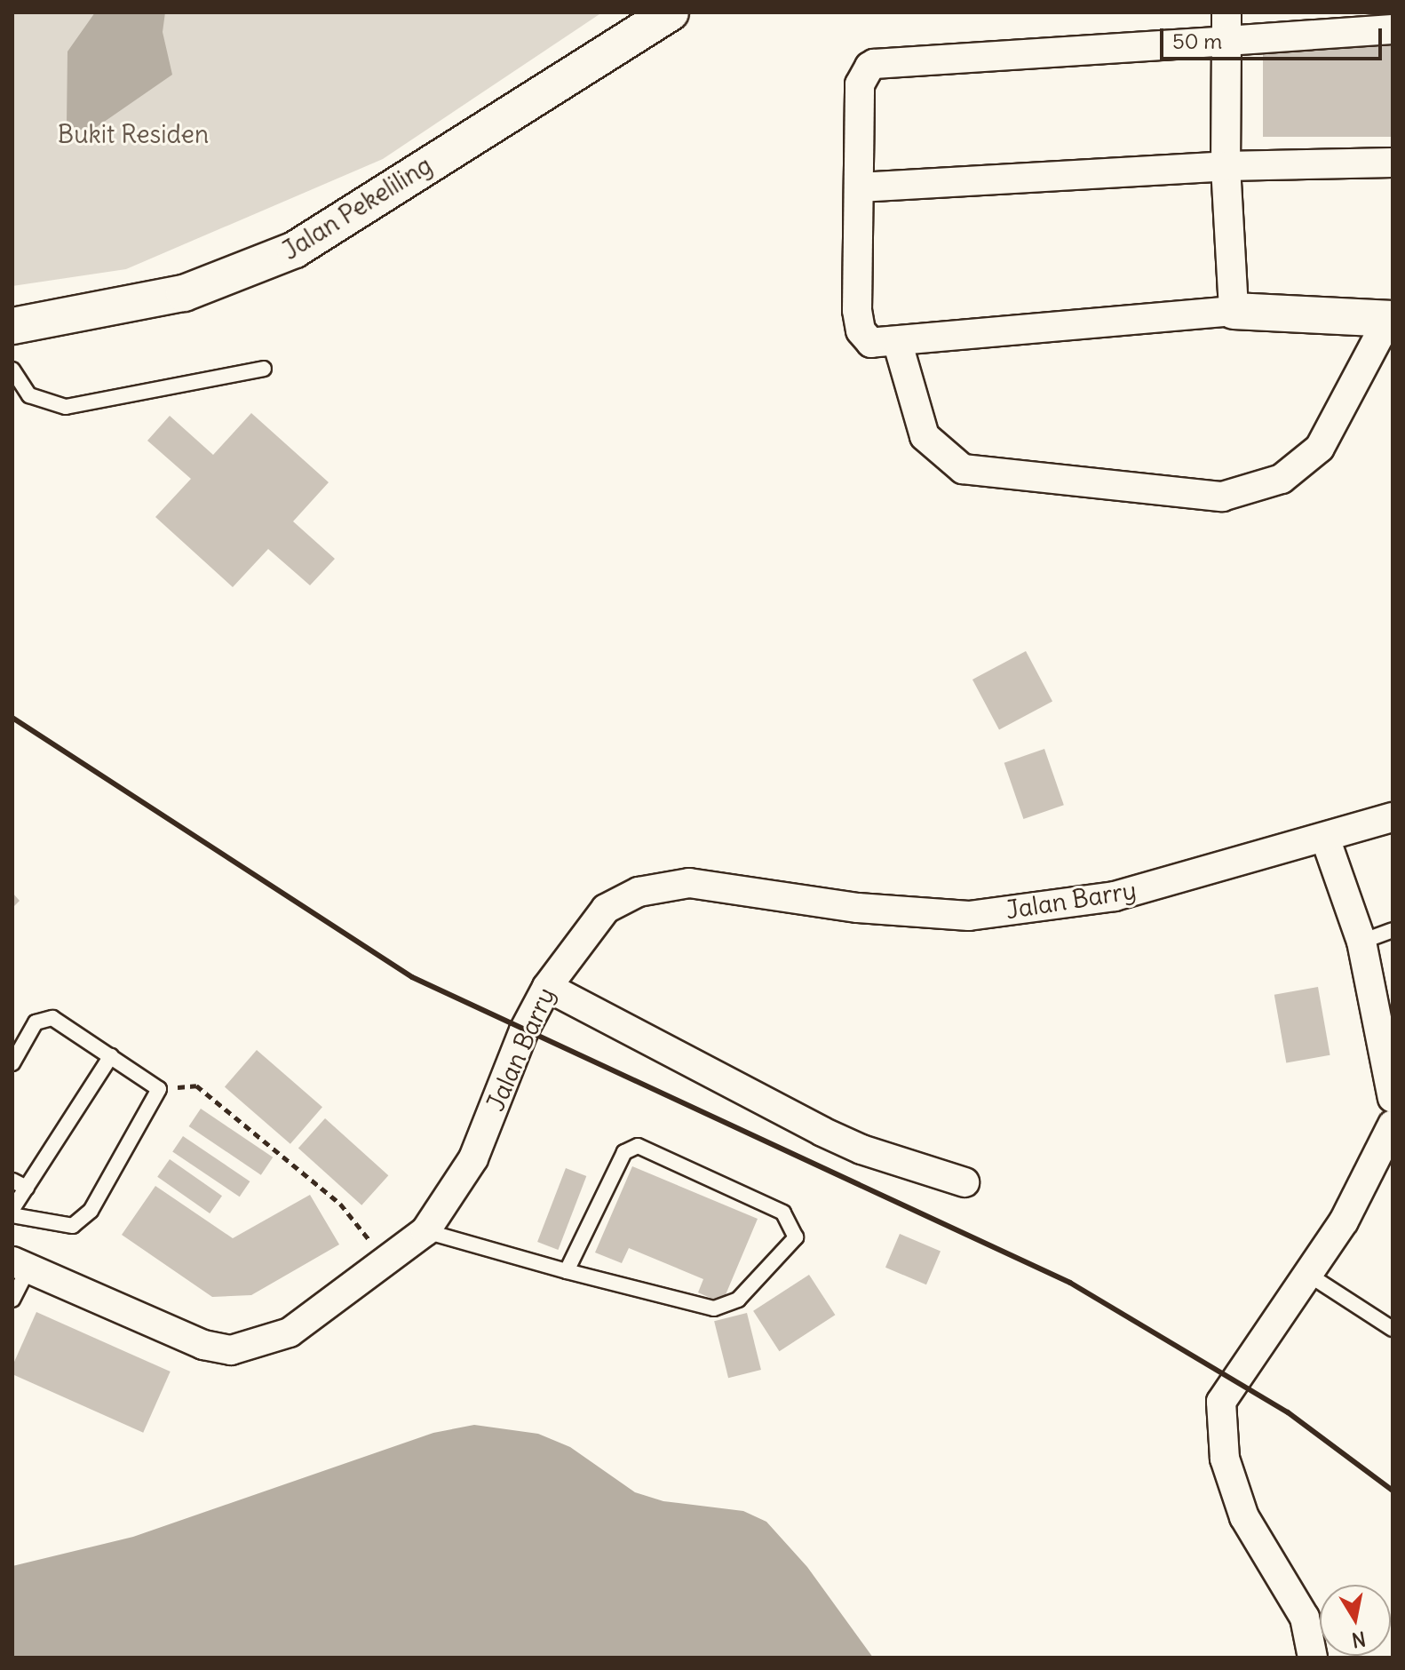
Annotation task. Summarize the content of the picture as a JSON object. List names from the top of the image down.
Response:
{
  "streets": {
    "street": ["Jalan Pekeliling", "Jalan Barry"]
  },
  "parks": ["Bukit Residen"],
  "scale_bar": "50 m",
  "north": "bottom"
}
